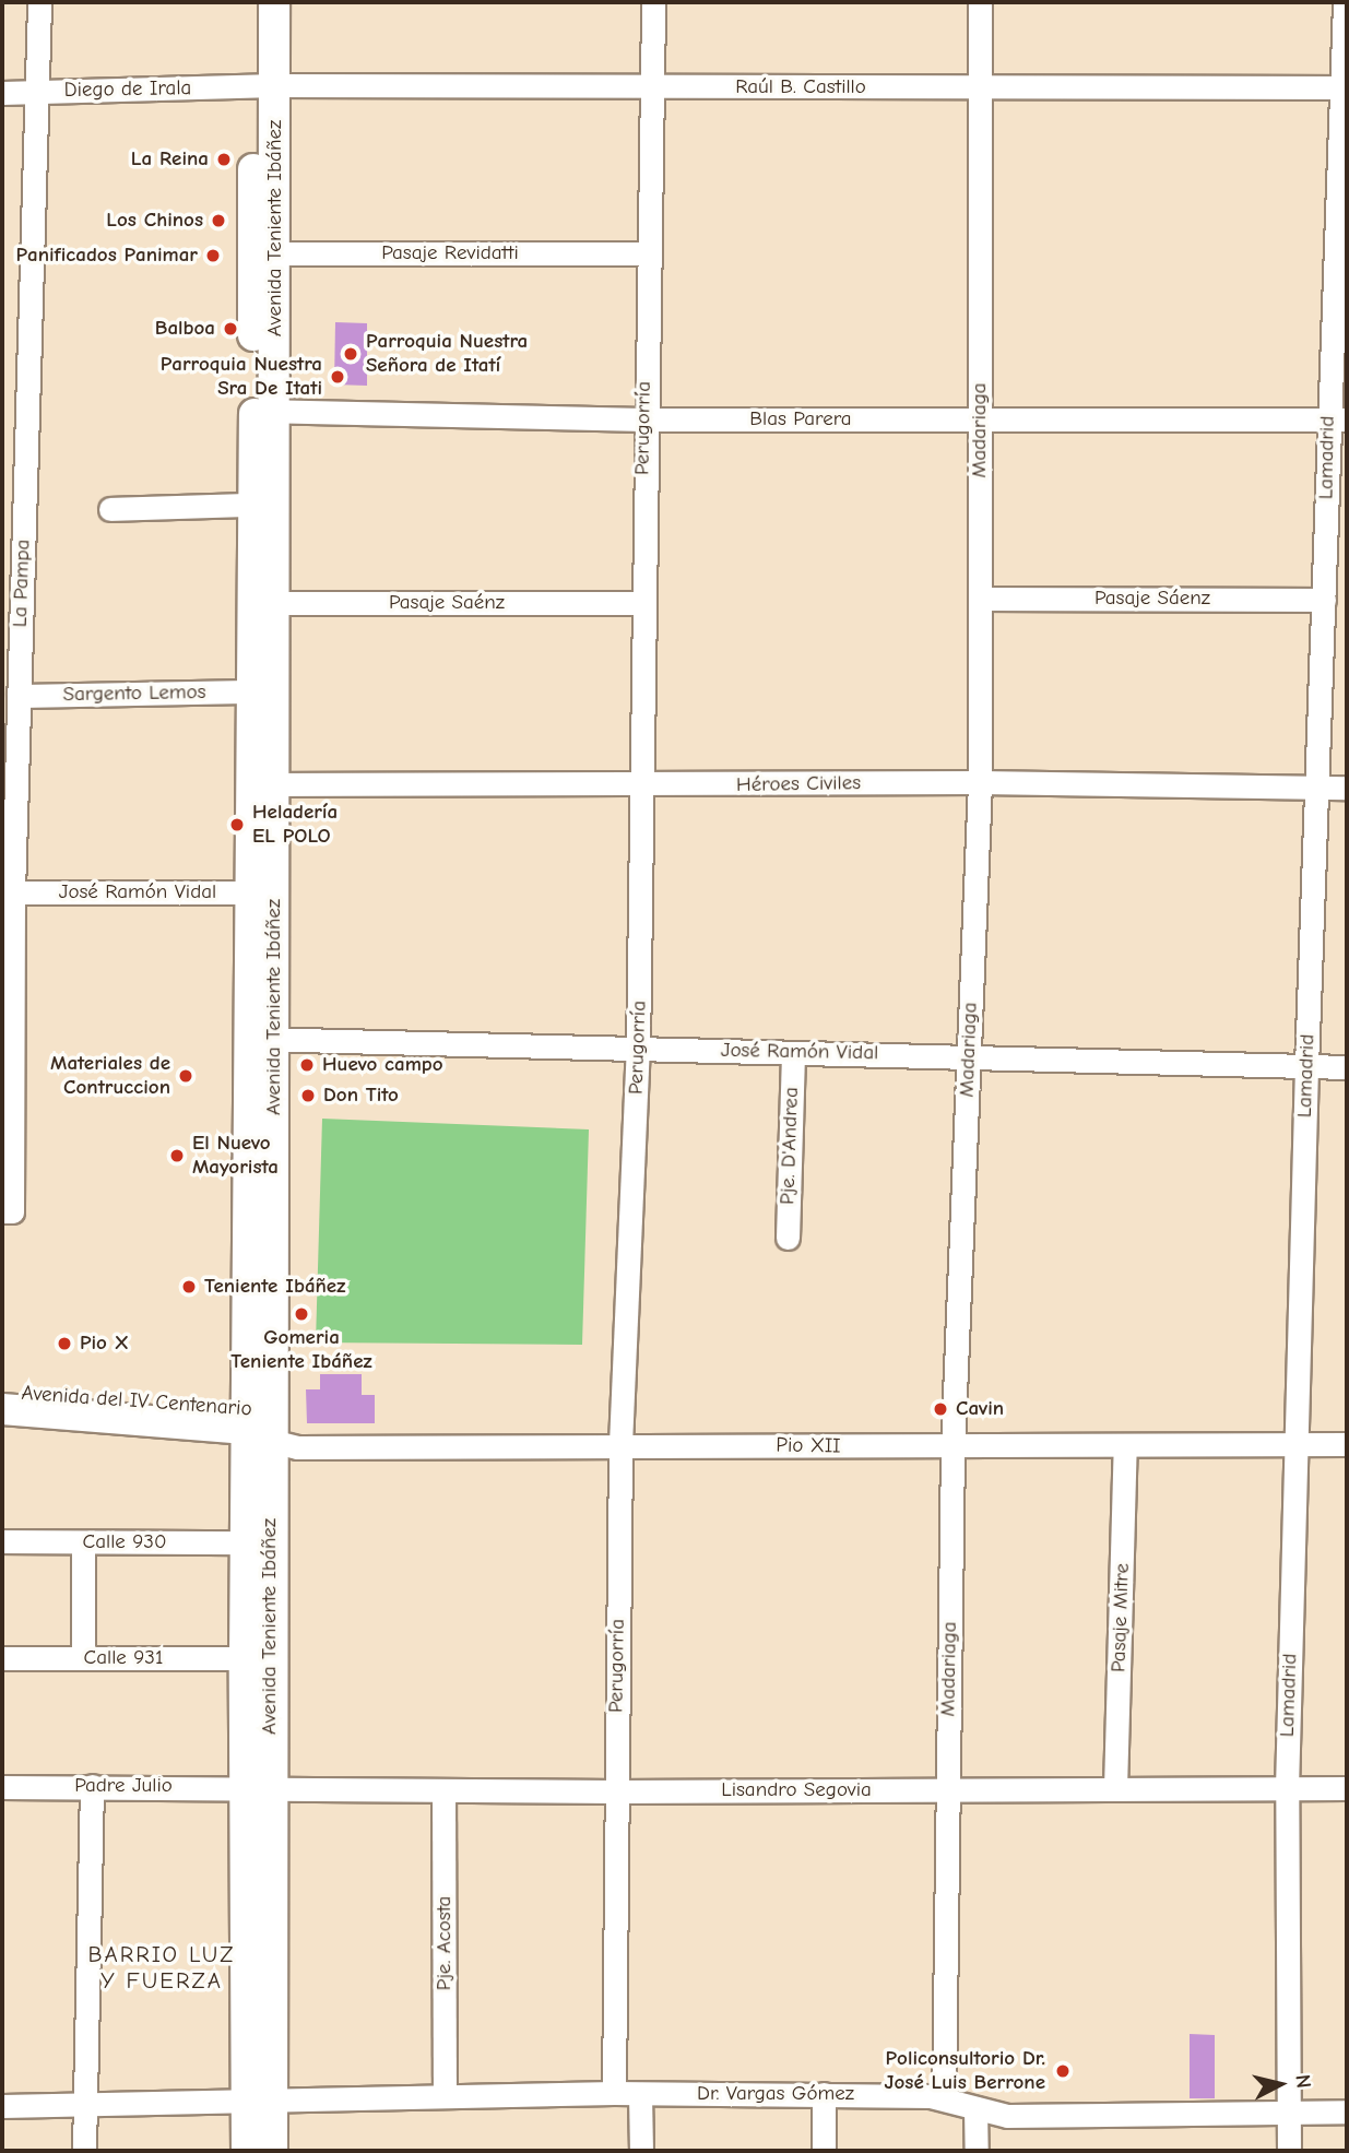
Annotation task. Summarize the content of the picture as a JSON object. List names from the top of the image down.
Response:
{
  "streets": {
    "main road": ["Avenida Teniente Ibáñez", "Avenida del IV Centenario"],
    "street": [
      "Raúl B. Castillo",
      "Diego de Irala",
      "Pasaje Revidatti",
      "Blas Parera",
      "Perugorría",
      "Madariaga",
      "Lamadrid",
      "La Pampa",
      "Pasaje Sáenz",
      "Pasaje Saénz",
      "Sargento Lemos",
      "Héroes Civiles",
      "José Ramón Vidal",
      "Pje. D'Andrea",
      "Pio XII",
      "Calle 930",
      "Pasaje Mitre",
      "Calle 931",
      "Padre Julio",
      "Lisandro Segovia",
      "Pje. Acosta",
      "Dr. Vargas Gómez"
    ]
  },
  "crossings": [
    ["Raúl B. Castillo", "Diego de Irala"],
    ["Raúl B. Castillo", "Avenida Teniente Ibáñez"],
    ["Raúl B. Castillo", "Perugorría"],
    ["Raúl B. Castillo", "Madariaga"],
    ["Raúl B. Castillo", "Lamadrid"],
    ["Diego de Irala", "Avenida Teniente Ibáñez"],
    ["Diego de Irala", "La Pampa"],
    ["Avenida Teniente Ibáñez", "Pasaje Revidatti"],
    ["Avenida Teniente Ibáñez", "Blas Parera"],
    ["Avenida Teniente Ibáñez", "Pasaje Saénz"],
    ["Avenida Teniente Ibáñez", "Sargento Lemos"],
    ["Avenida Teniente Ibáñez", "Héroes Civiles"],
    ["Avenida Teniente Ibáñez", "José Ramón Vidal"],
    ["Avenida Teniente Ibáñez", "Avenida del IV Centenario"],
    ["Avenida Teniente Ibáñez", "Pio XII"],
    ["Avenida Teniente Ibáñez", "Calle 930"],
    ["Avenida Teniente Ibáñez", "Calle 931"],
    ["Avenida Teniente Ibáñez", "Padre Julio"],
    ["Avenida Teniente Ibáñez", "Lisandro Segovia"],
    ["Avenida Teniente Ibáñez", "Dr. Vargas Gómez"],
    ["Pasaje Revidatti", "Perugorría"],
    ["Blas Parera", "Perugorría"],
    ["Blas Parera", "Madariaga"],
    ["Blas Parera", "Lamadrid"],
    ["Perugorría", "Pasaje Saénz"],
    ["Perugorría", "Héroes Civiles"],
    ["Perugorría", "José Ramón Vidal"],
    ["Perugorría", "Pio XII"],
    ["Perugorría", "Lisandro Segovia"],
    ["Perugorría", "Dr. Vargas Gómez"],
    ["Madariaga", "Pasaje Sáenz"],
    ["Madariaga", "Héroes Civiles"],
    ["Madariaga", "José Ramón Vidal"],
    ["Madariaga", "Pio XII"],
    ["Madariaga", "Lisandro Segovia"],
    ["Madariaga", "Dr. Vargas Gómez"],
    ["Lamadrid", "Pasaje Sáenz"],
    ["Lamadrid", "Héroes Civiles"],
    ["Lamadrid", "José Ramón Vidal"],
    ["Lamadrid", "Pio XII"],
    ["Lamadrid", "Lisandro Segovia"],
    ["Lamadrid", "Dr. Vargas Gómez"],
    ["La Pampa", "Sargento Lemos"],
    ["La Pampa", "José Ramón Vidal"],
    ["José Ramón Vidal", "Pje. D'Andrea"],
    ["Avenida del IV Centenario", "Pio XII"],
    ["Pio XII", "Pasaje Mitre"],
    ["Pasaje Mitre", "Lisandro Segovia"],
    ["Padre Julio", "Lisandro Segovia"],
    ["Lisandro Segovia", "Pje. Acosta"],
    ["Pje. Acosta", "Dr. Vargas Gómez"]
  ],
  "districts": ["BARRIO LUZ Y FUERZA"],
  "places": [
    "La Reina",
    "Los Chinos",
    "Panificados Panimar",
    "Balboa",
    "Parroquia Nuestra Señora de Itatí",
    "Parroquia Nuestra Sra De Itati",
    "Heladería EL POLO",
    "Huevo campo",
    "Materiales de Contruccion",
    "Don Tito",
    "El Nuevo Mayorista",
    "Teniente Ibáñez",
    "Gomeria Teniente Ibáñez",
    "Pio X",
    "Cavin",
    "Policonsultorio Dr. José Luis Berrone"
  ],
  "north": "right"
}
